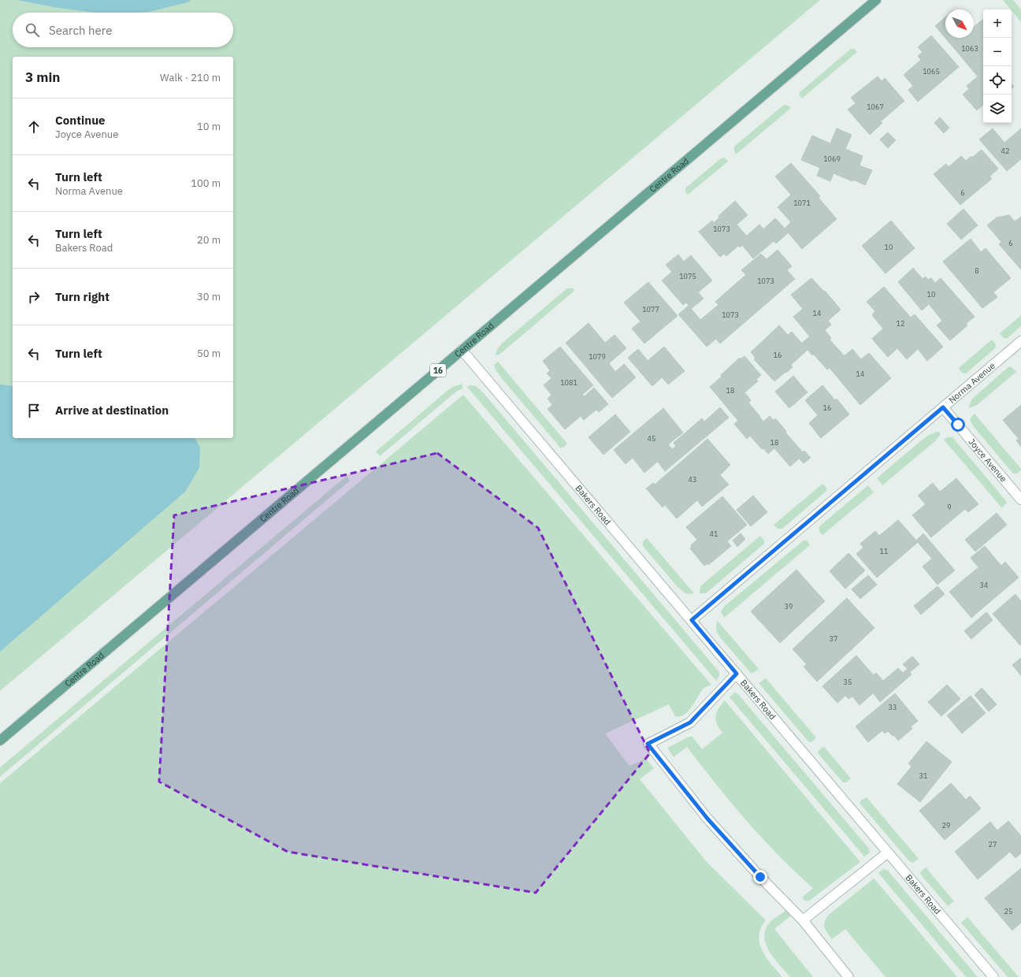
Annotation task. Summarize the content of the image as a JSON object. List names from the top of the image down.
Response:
{
  "streets": {
    "main road": ["Centre Road", "16"],
    "street": ["Norma Avenue", "Joyce Avenue", "Bakers Road"]
  },
  "crossings": [
    ["Centre Road", "Bakers Road"],
    ["Norma Avenue", "Joyce Avenue"],
    ["Norma Avenue", "Bakers Road"]
  ],
  "house_numbers": [
    "1063",
    "1065",
    "1067",
    "42",
    "1069",
    "6",
    "1071",
    "1073",
    "6",
    "10",
    "8",
    "1075",
    "1073",
    "10",
    "1077",
    "14",
    "1073",
    "12",
    "16",
    "1079",
    "14",
    "1081",
    "18",
    "16",
    "45",
    "18",
    "43",
    "9",
    "41",
    "11",
    "34",
    "39",
    "37",
    "35",
    "33",
    "31",
    "29",
    "27",
    "25"
  ],
  "north": "bottom right",
  "page": {
    "map_buttons": ["+", "−"],
    "search": "Search here",
    "heading": ["3 min", "Walk · 210 m"],
    "list": [
      ["Continue", "Joyce Avenue", "10 m"],
      ["Turn left", "Norma Avenue", "100 m"],
      ["Turn left", "Bakers Road", "20 m"],
      ["Turn right", "30 m"],
      ["Turn left", "50 m"],
      "Arrive at destination"
    ]
  }
}
